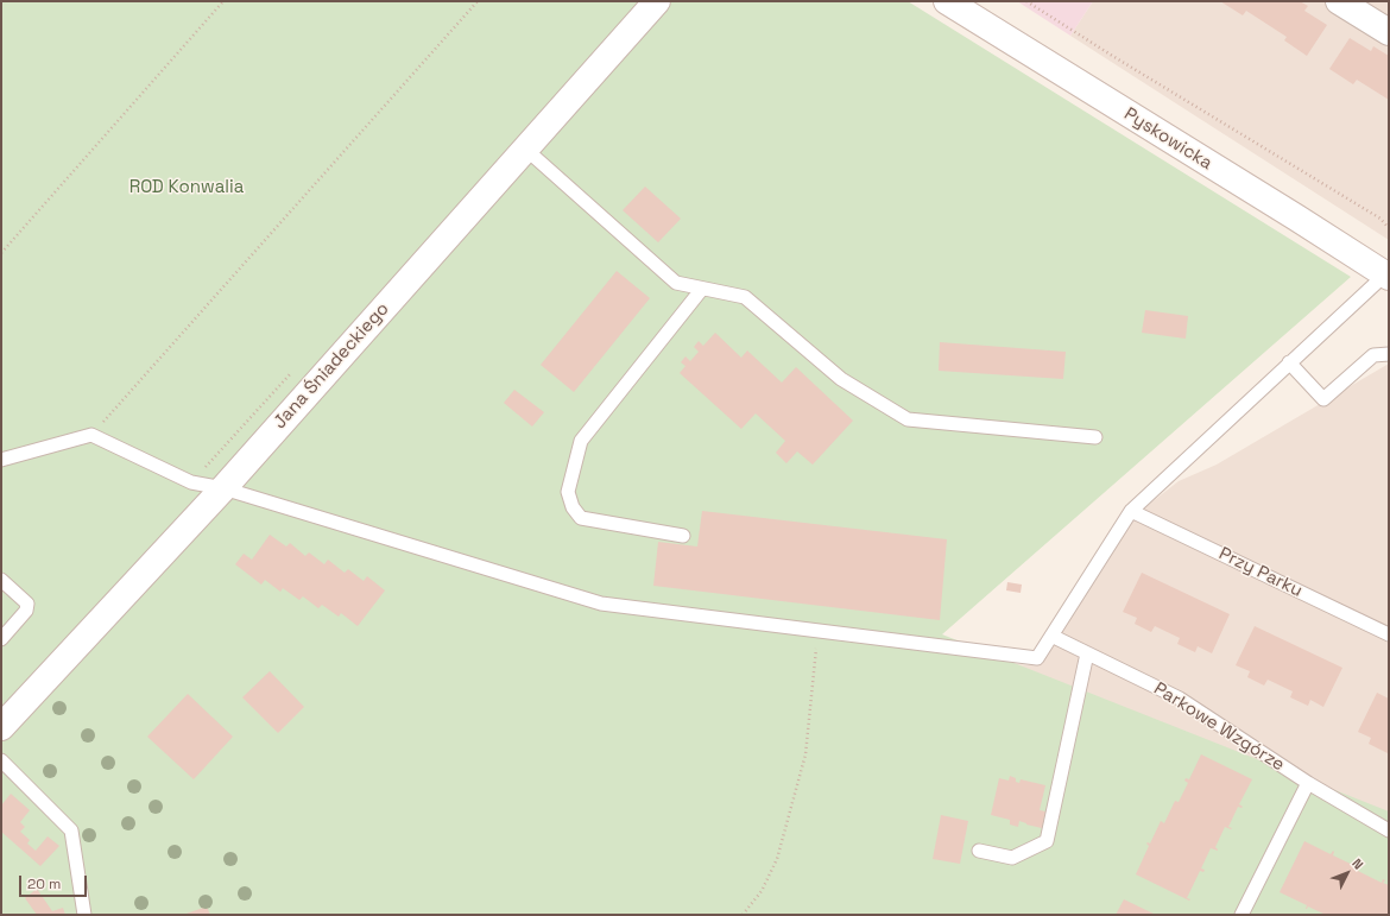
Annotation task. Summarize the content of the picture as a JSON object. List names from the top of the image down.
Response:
{
  "streets": {
    "street": ["Pyskowicka", "Jana Śniadeckiego"],
    "lane": ["Przy Parku", "Parkowe Wzgórze"]
  },
  "parks": ["ROD Konwalia"],
  "scale_bar": "20 m",
  "north": "top right"
}
